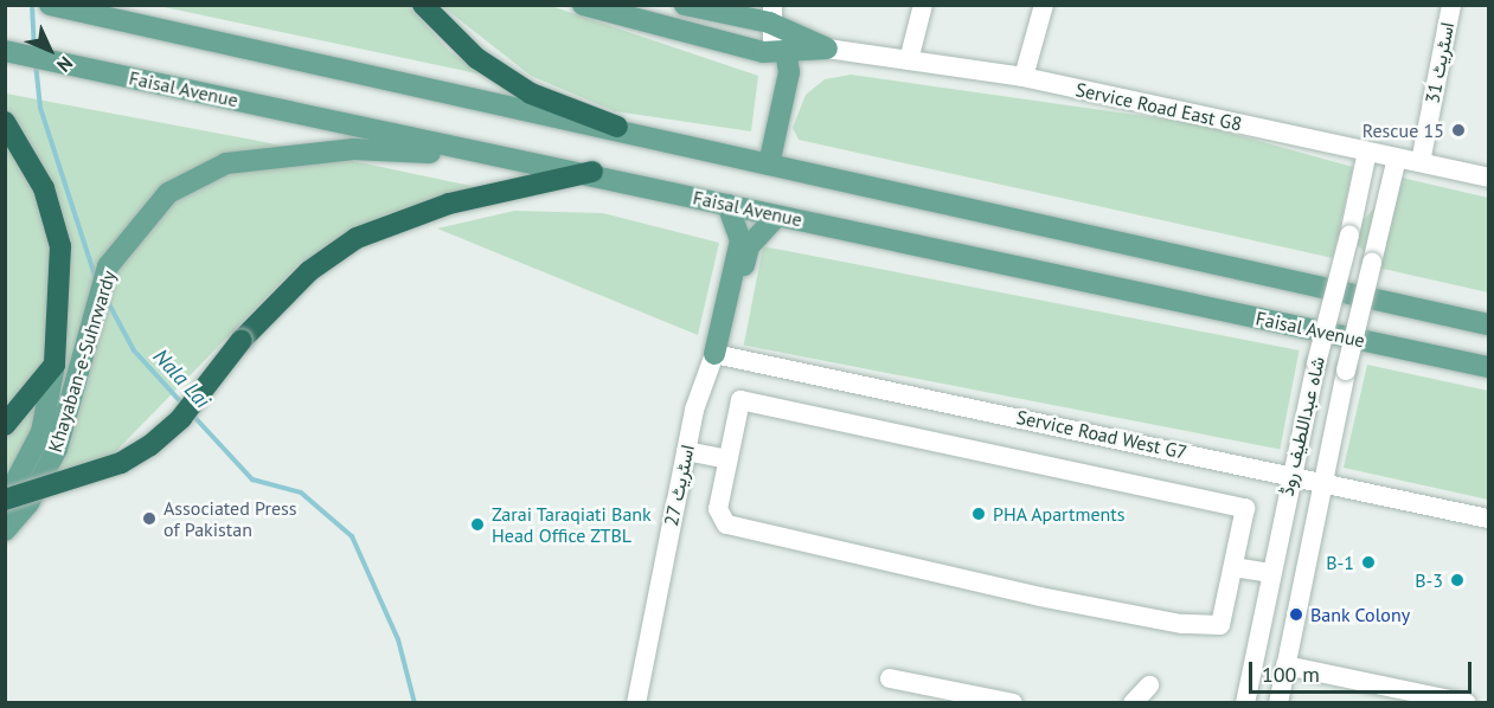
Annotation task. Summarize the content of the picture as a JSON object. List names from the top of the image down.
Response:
{
  "streets": {
    "main road": ["Faisal Avenue", "Khayaban-e-Suhrwardy"],
    "street": [
      "اسٹریٹ 31",
      "Service Road East G8",
      "شاہ عبداللطیف روڈ",
      "Service Road West G7",
      "اسٹریٹ 27"
    ]
  },
  "crossings": [
    ["اسٹریٹ 31", "Service Road East G8"],
    ["Faisal Avenue", "Khayaban-e-Suhrwardy"],
    ["Service Road East G8", "شاہ عبداللطیف روڈ"],
    ["شاہ عبداللطیف روڈ", "Service Road West G7"],
    ["Service Road West G7", "اسٹریٹ 27"]
  ],
  "water": ["Nala Lai"],
  "places": [
    "Rescue 15",
    "PHA Apartments",
    "Associated Press of Pakistan",
    "Zarai Taraqiati Bank Head Office ZTBL",
    "B-1",
    "B-3",
    "Bank Colony"
  ],
  "scale_bar": "100 m",
  "north": "bottom right"
}
